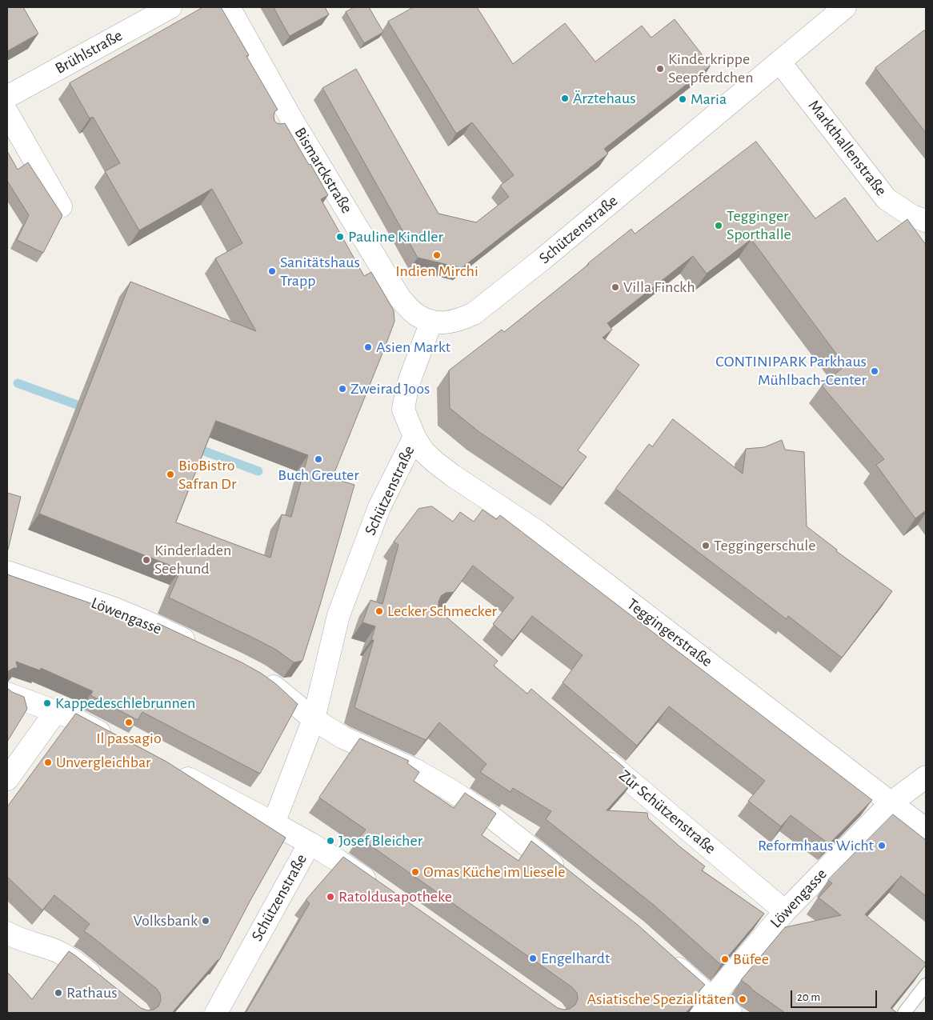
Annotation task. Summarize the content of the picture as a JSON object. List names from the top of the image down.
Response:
{
  "streets": {
    "street": [
      "Brühlstraße",
      "Markthallenstraße",
      "Bismarckstraße",
      "Schützenstraße",
      "Löwengasse",
      "Teggingerstraße",
      "Zur Schützenstraße"
    ]
  },
  "crossings": [
    ["Markthallenstraße", "Schützenstraße"],
    ["Bismarckstraße", "Schützenstraße"],
    ["Schützenstraße", "Teggingerstraße"],
    ["Löwengasse", "Teggingerstraße"],
    ["Löwengasse", "Zur Schützenstraße"]
  ],
  "places": [
    "Kinderkrippe Seepferdchen",
    "Ärztehaus",
    "Maria",
    "Tegginger Sporthalle",
    "Pauline Kindler",
    "Indien Mirchi",
    "Sanitätshaus Trapp",
    "Villa Finckh",
    "Asien Markt",
    "CONTINIPARK Parkhaus Mühlbach-Center",
    "Zweirad Joos",
    "Buch Greuter",
    "BioBistro Safran Dr",
    "Teggingerschule",
    "Kinderladen Seehund",
    "Lecker Schmecker",
    "Kappedeschlebrunnen",
    "Il passagio",
    "Unvergleichbar",
    "Josef Bleicher",
    "Reformhaus Wicht",
    "Omas Küche im Liesele",
    "Ratoldusapotheke",
    "Volksbank",
    "Engelhardt",
    "Büfee",
    "Rathaus",
    "Asiatische Spezialitäten"
  ],
  "scale_bar": "20 m"
}
